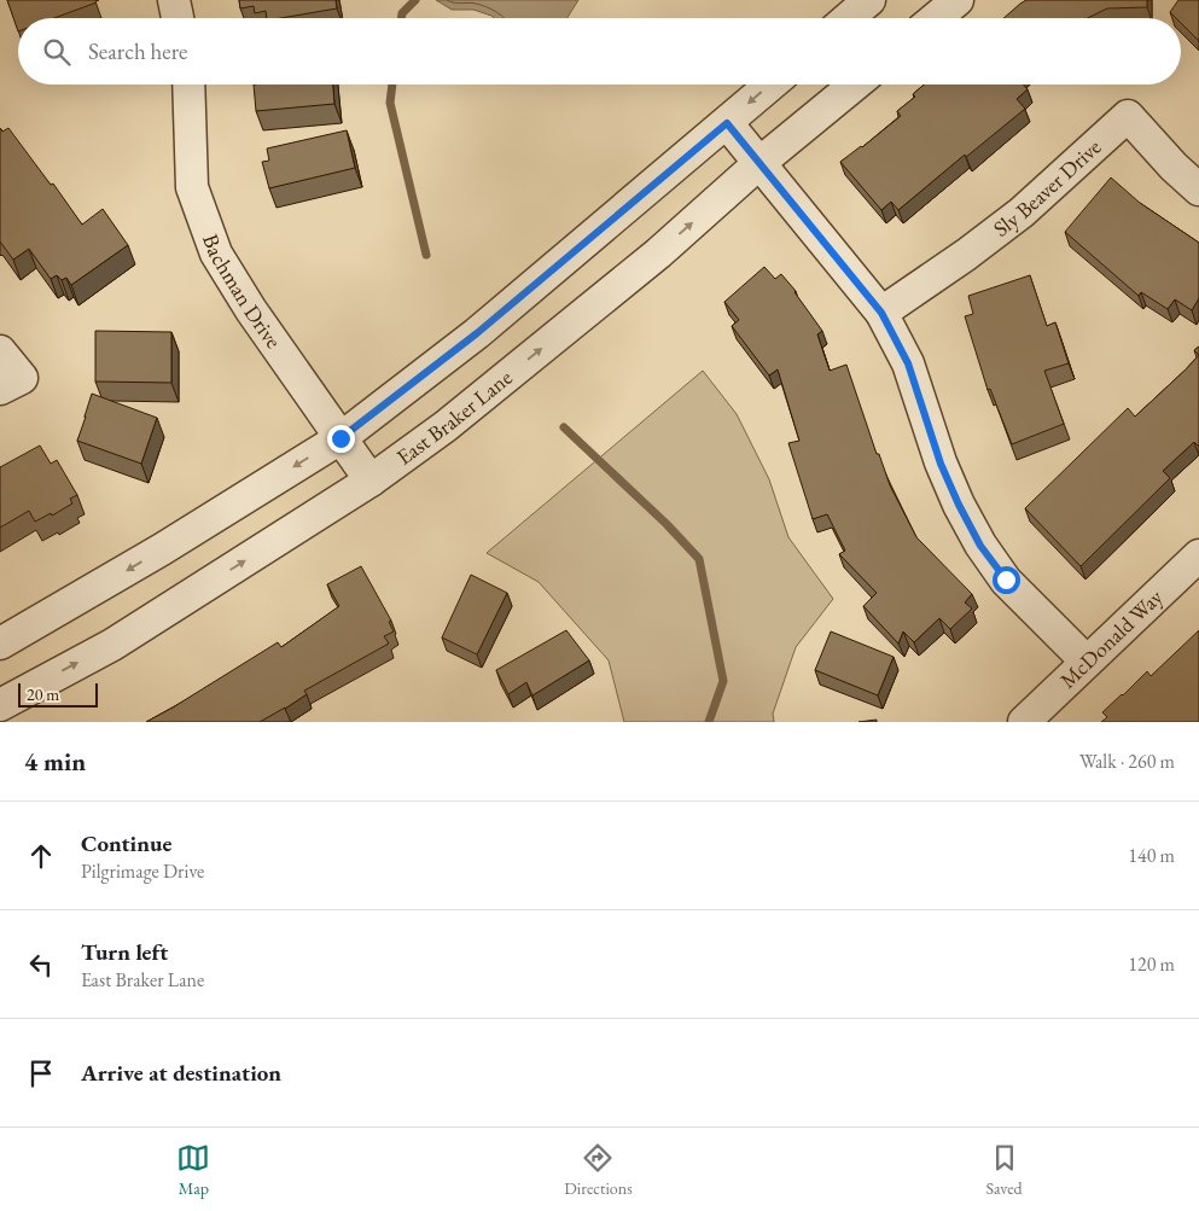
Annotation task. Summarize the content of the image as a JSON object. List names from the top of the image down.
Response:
{
  "streets": {
    "street": [
      "Sly Beaver Drive",
      "Bachman Drive",
      "East Braker Lane",
      "McDonald Way"
    ]
  },
  "crossings": [
    ["Bachman Drive", "East Braker Lane"]
  ],
  "scale_bar": "20 m",
  "page": {
    "search": "Search here",
    "scale": "20 m",
    "heading": ["4 min", "Walk · 260 m"],
    "list": [
      ["Continue", "Pilgrimage Drive", "140 m"],
      ["Turn left", "East Braker Lane", "120 m"],
      "Arrive at destination"
    ],
    "nav": ["Map", "Directions", "Saved"]
  }
}
